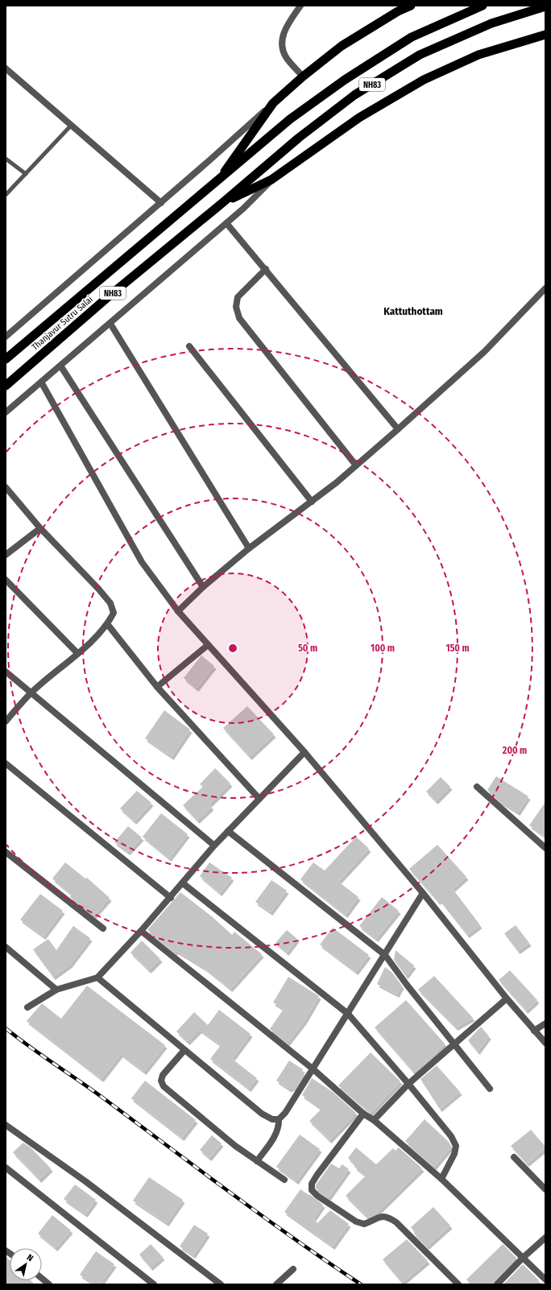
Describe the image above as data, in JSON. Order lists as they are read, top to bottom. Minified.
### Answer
{"streets":{"highway":["NH83","Thanjavur Sutru Salai"]},"crossings":[["NH83","Thanjavur Sutru Salai"]],"districts":["Kattuthottam"],"north":"top right","rings":["50 m","100 m","150 m","200 m"]}
